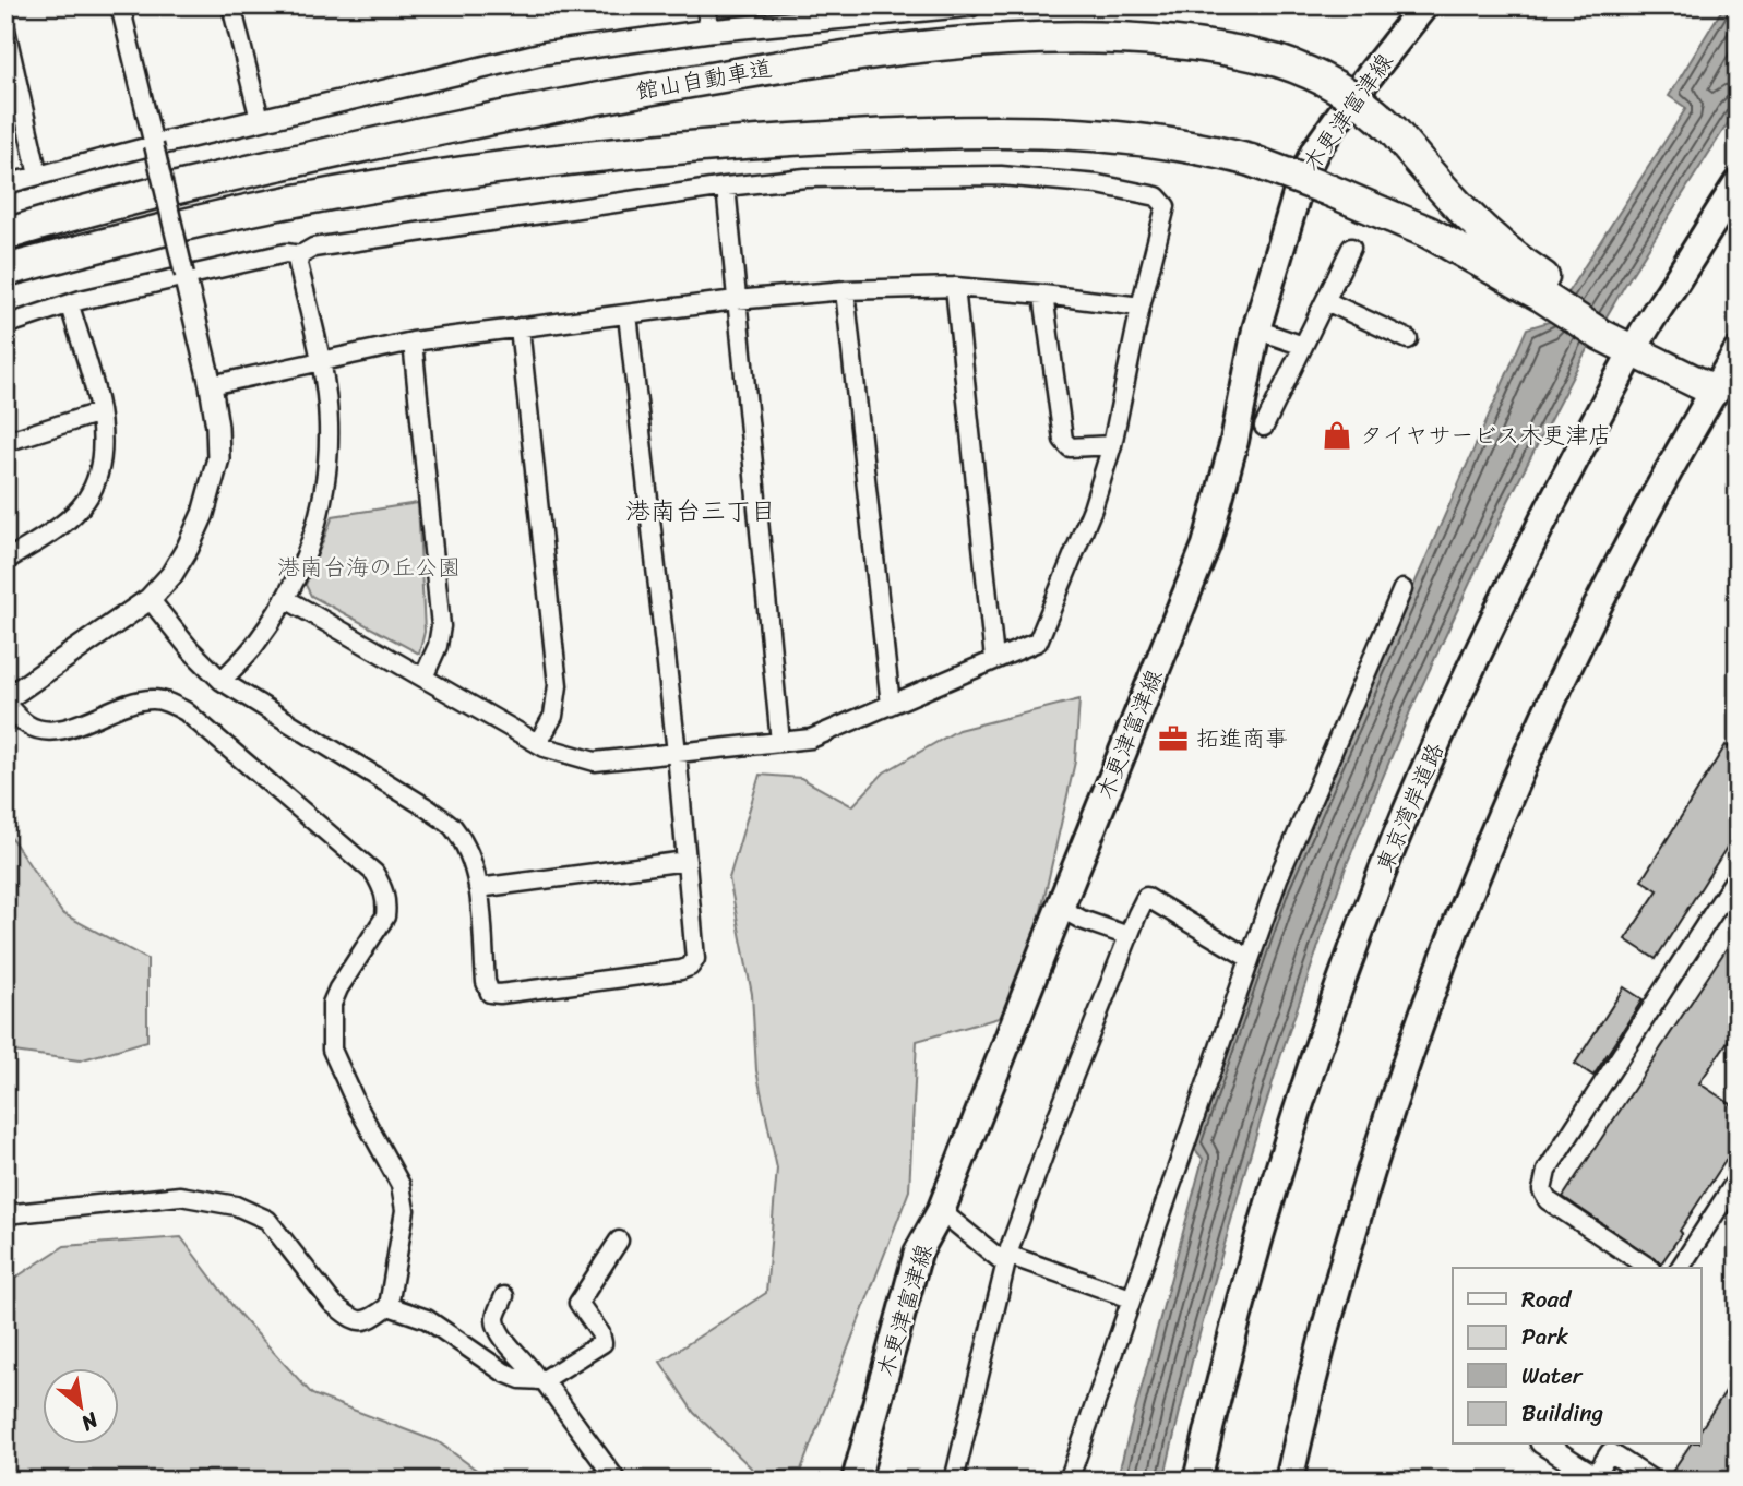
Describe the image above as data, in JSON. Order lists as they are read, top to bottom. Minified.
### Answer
{"streets":{"highway":["館山自動車道"],"main road":["木更津富津線","東京湾岸道路"]},"districts":["港南台三丁目"],"parks":["港南台海の丘公園"],"places":{"shop":["タイヤサービス木更津店"],"office":["拓進商事"]},"legend":["Road","Park","Water","Building"],"north":"bottom right"}
